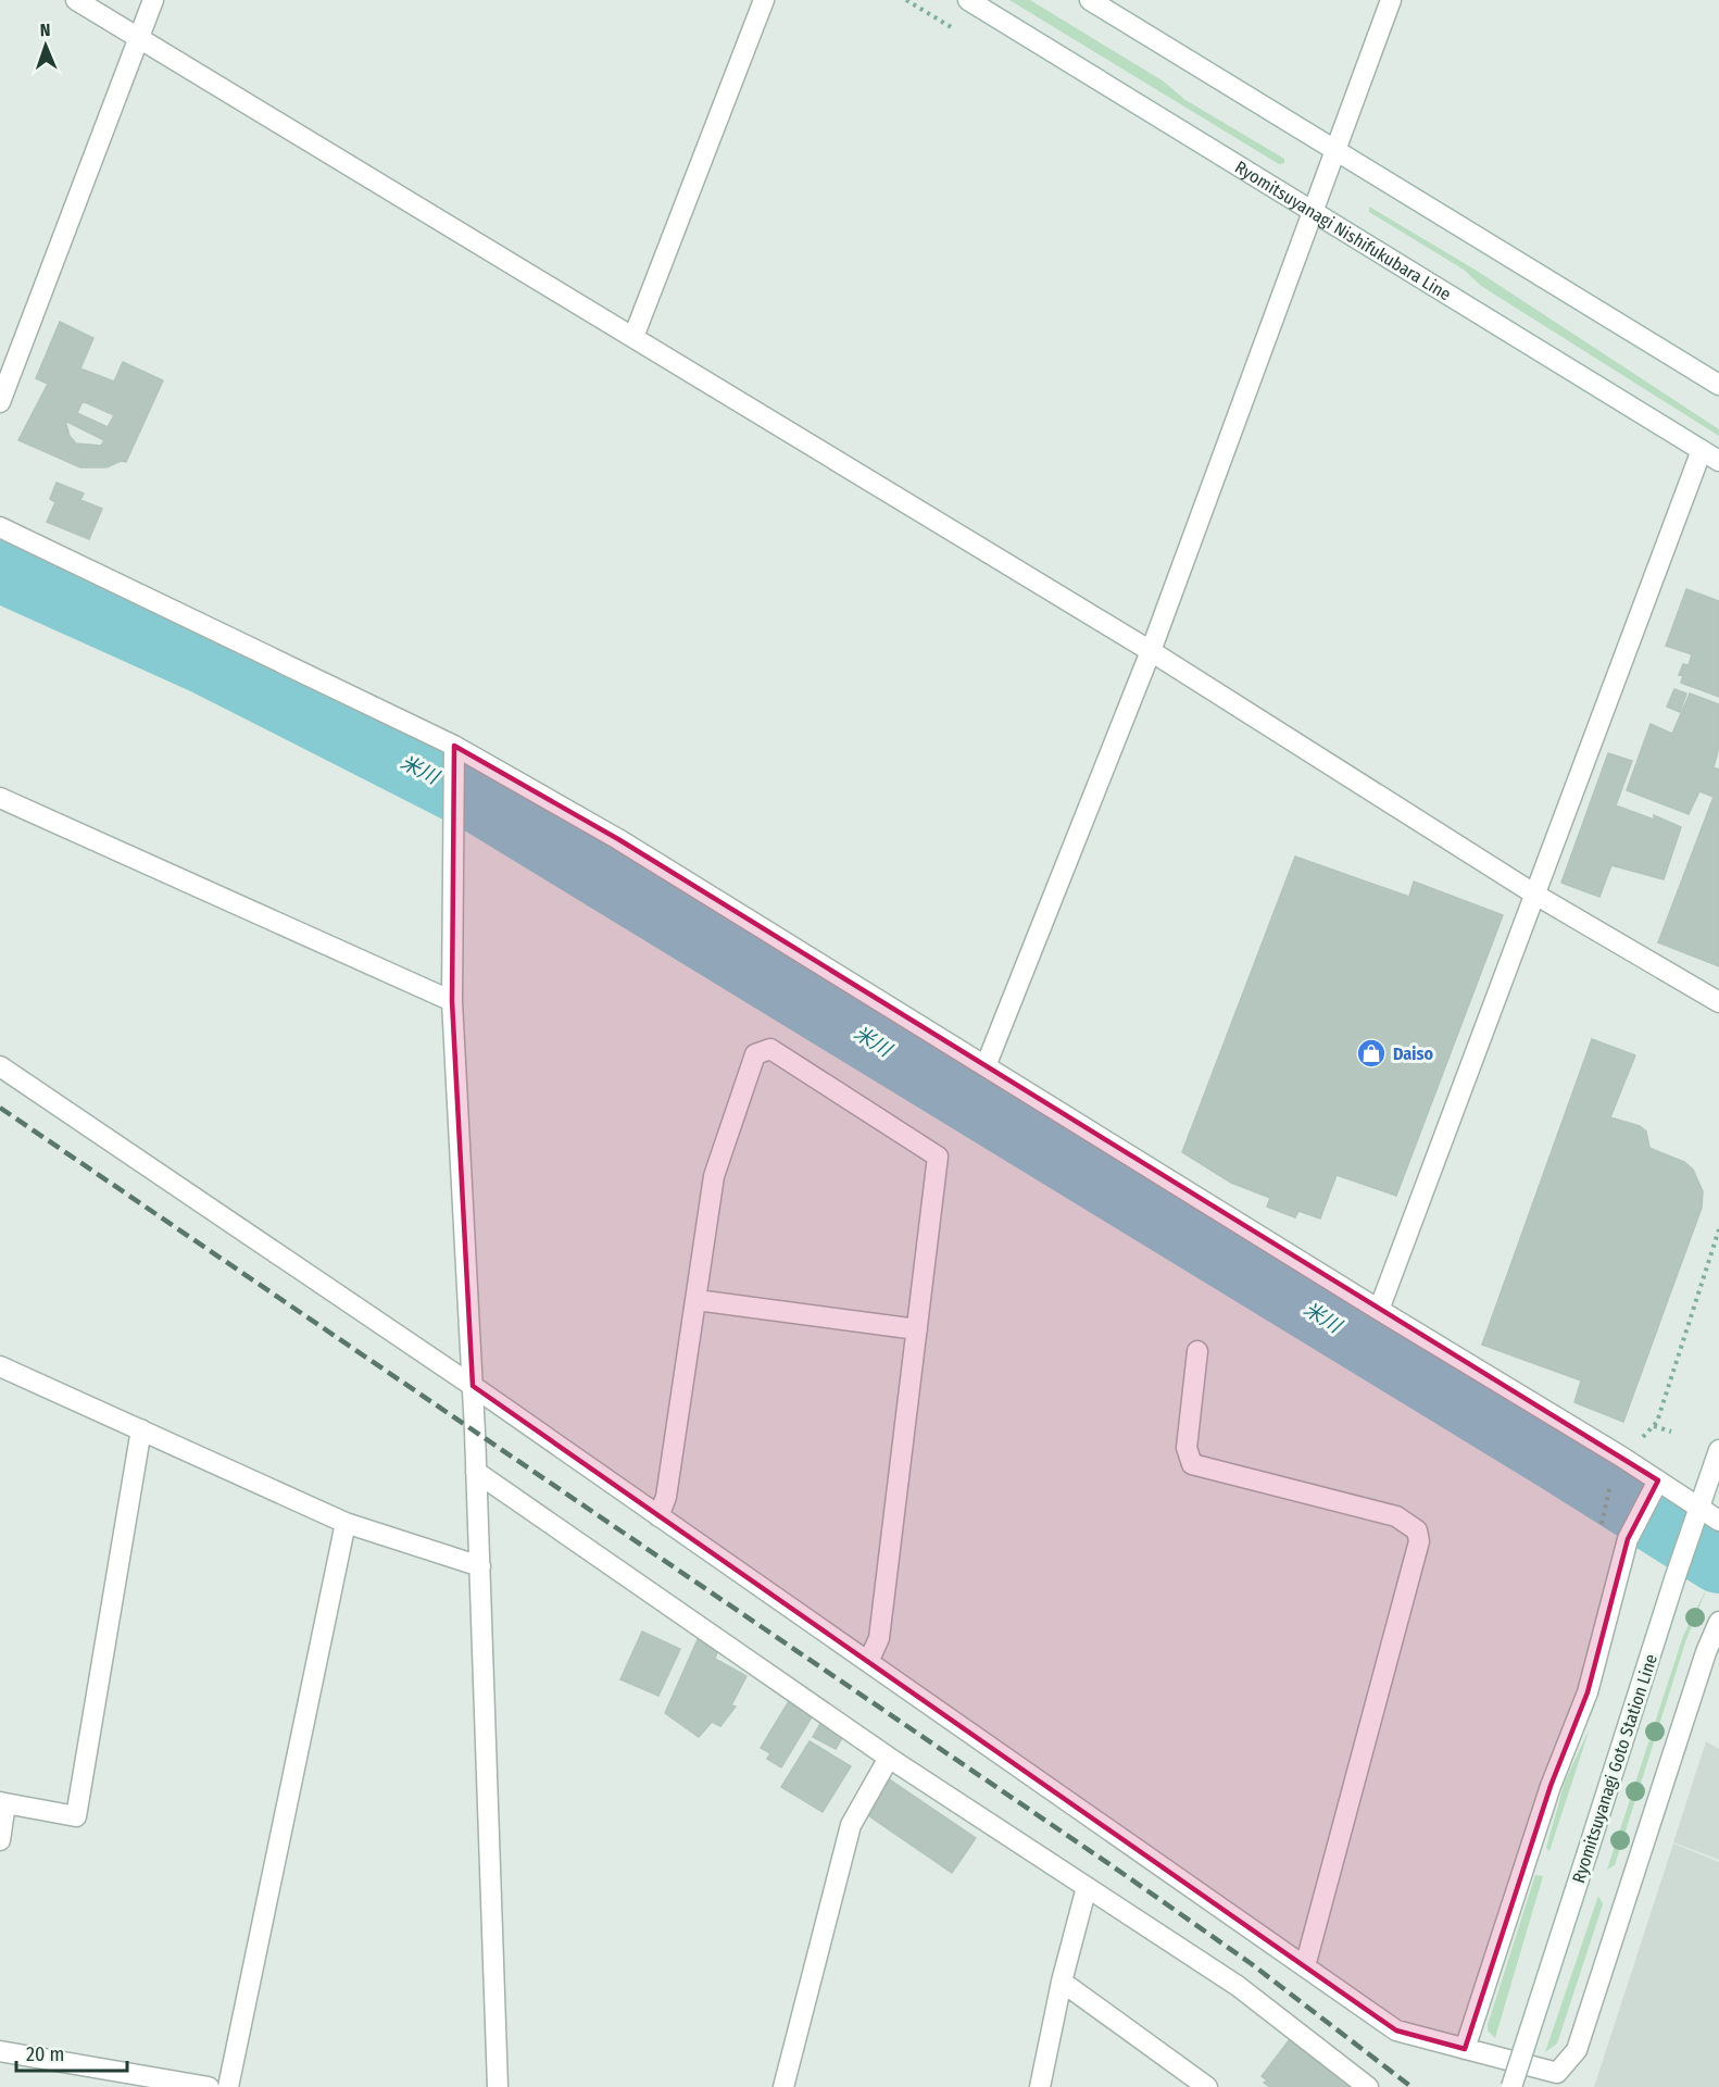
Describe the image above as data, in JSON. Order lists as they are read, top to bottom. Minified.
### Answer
{"streets":{"street":["Ryomitsuyanagi Nishifukubara Line","Ryomitsuyanagi Goto Station Line"]},"water":["米川"],"places":{"shop":["Daiso"]},"scale_bar":"20 m","north":"top"}
